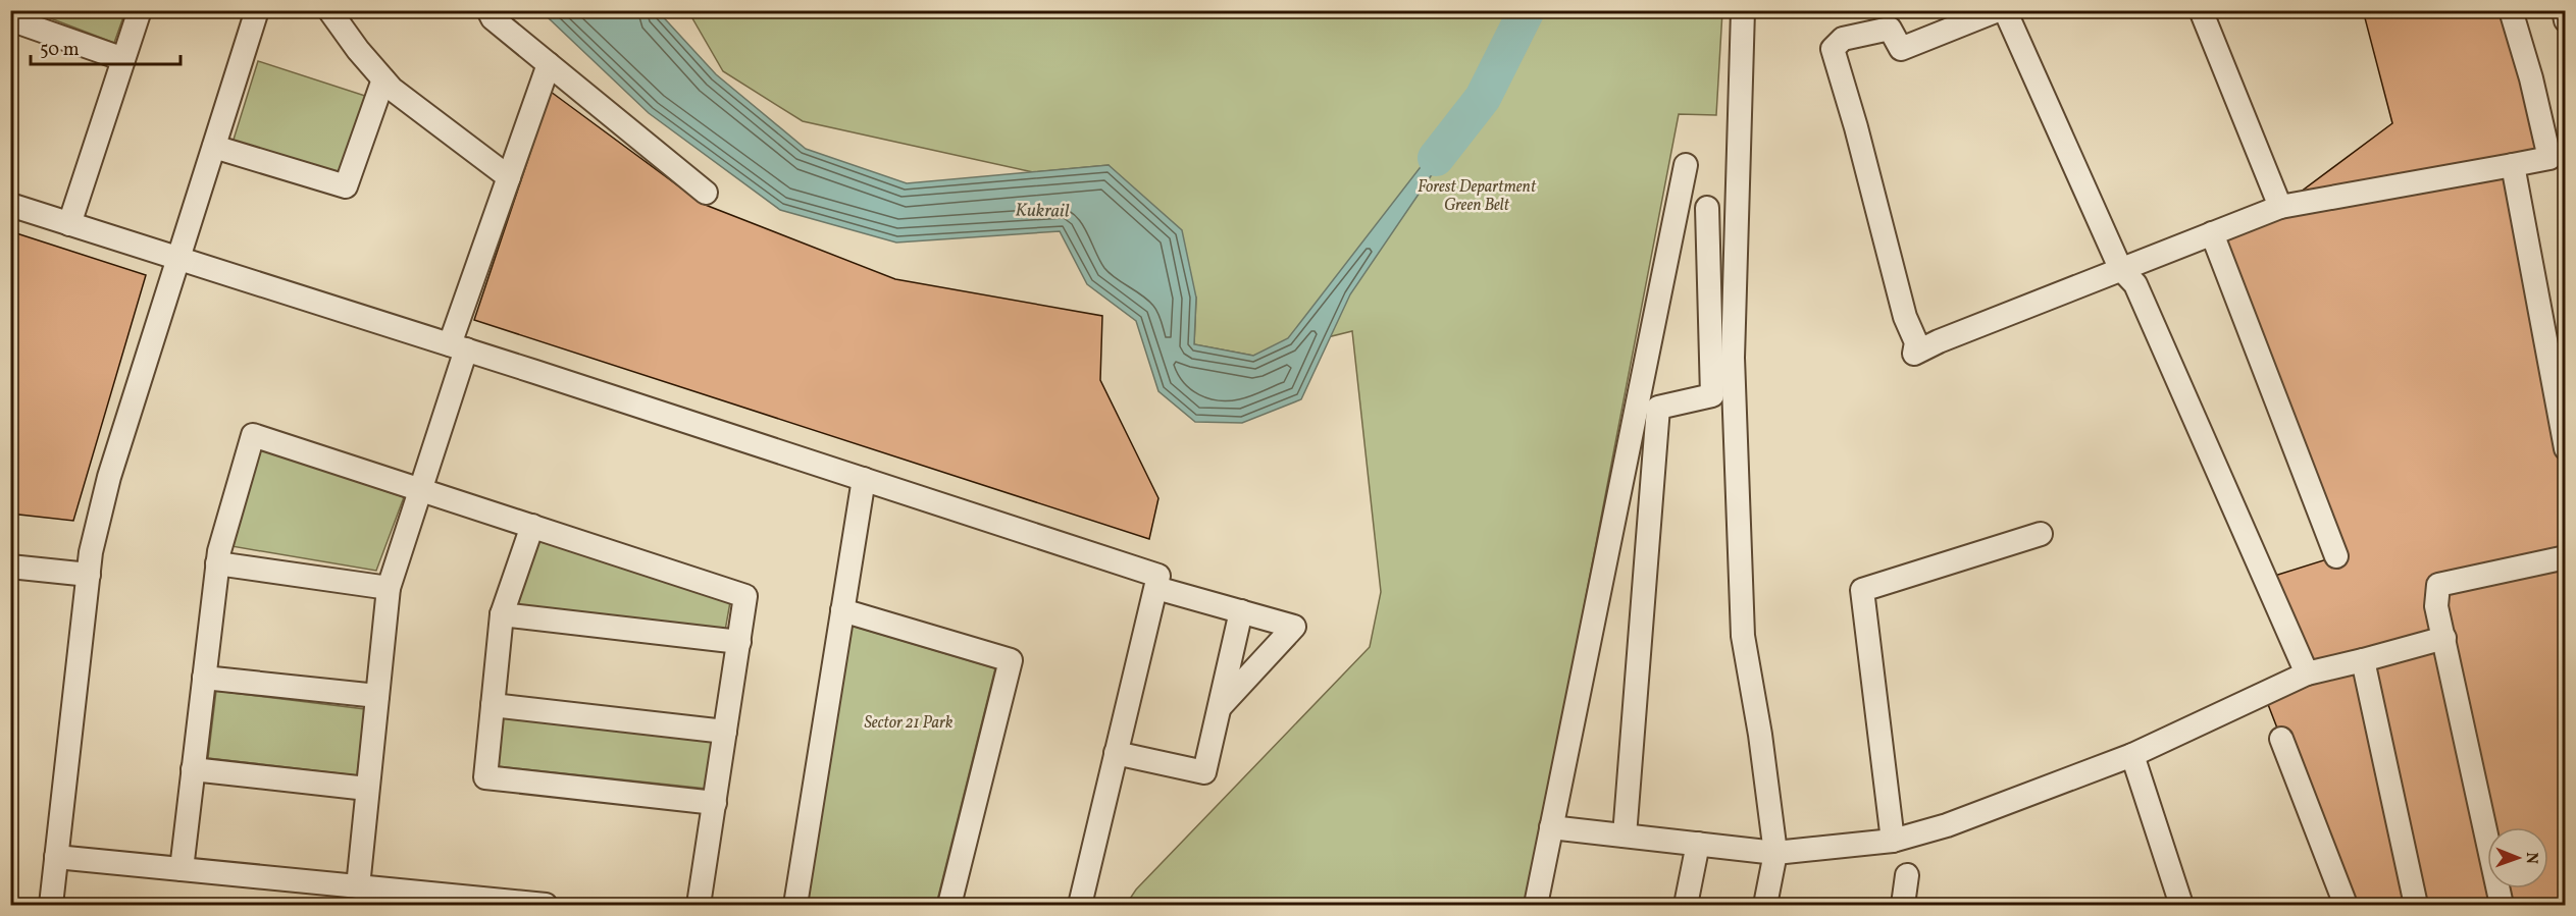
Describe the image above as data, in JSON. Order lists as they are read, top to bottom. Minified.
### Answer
{"water":["Kukrail"],"parks":["Forest Department Green Belt","Sector 21 Park"],"scale_bar":"50 m","north":"right"}
